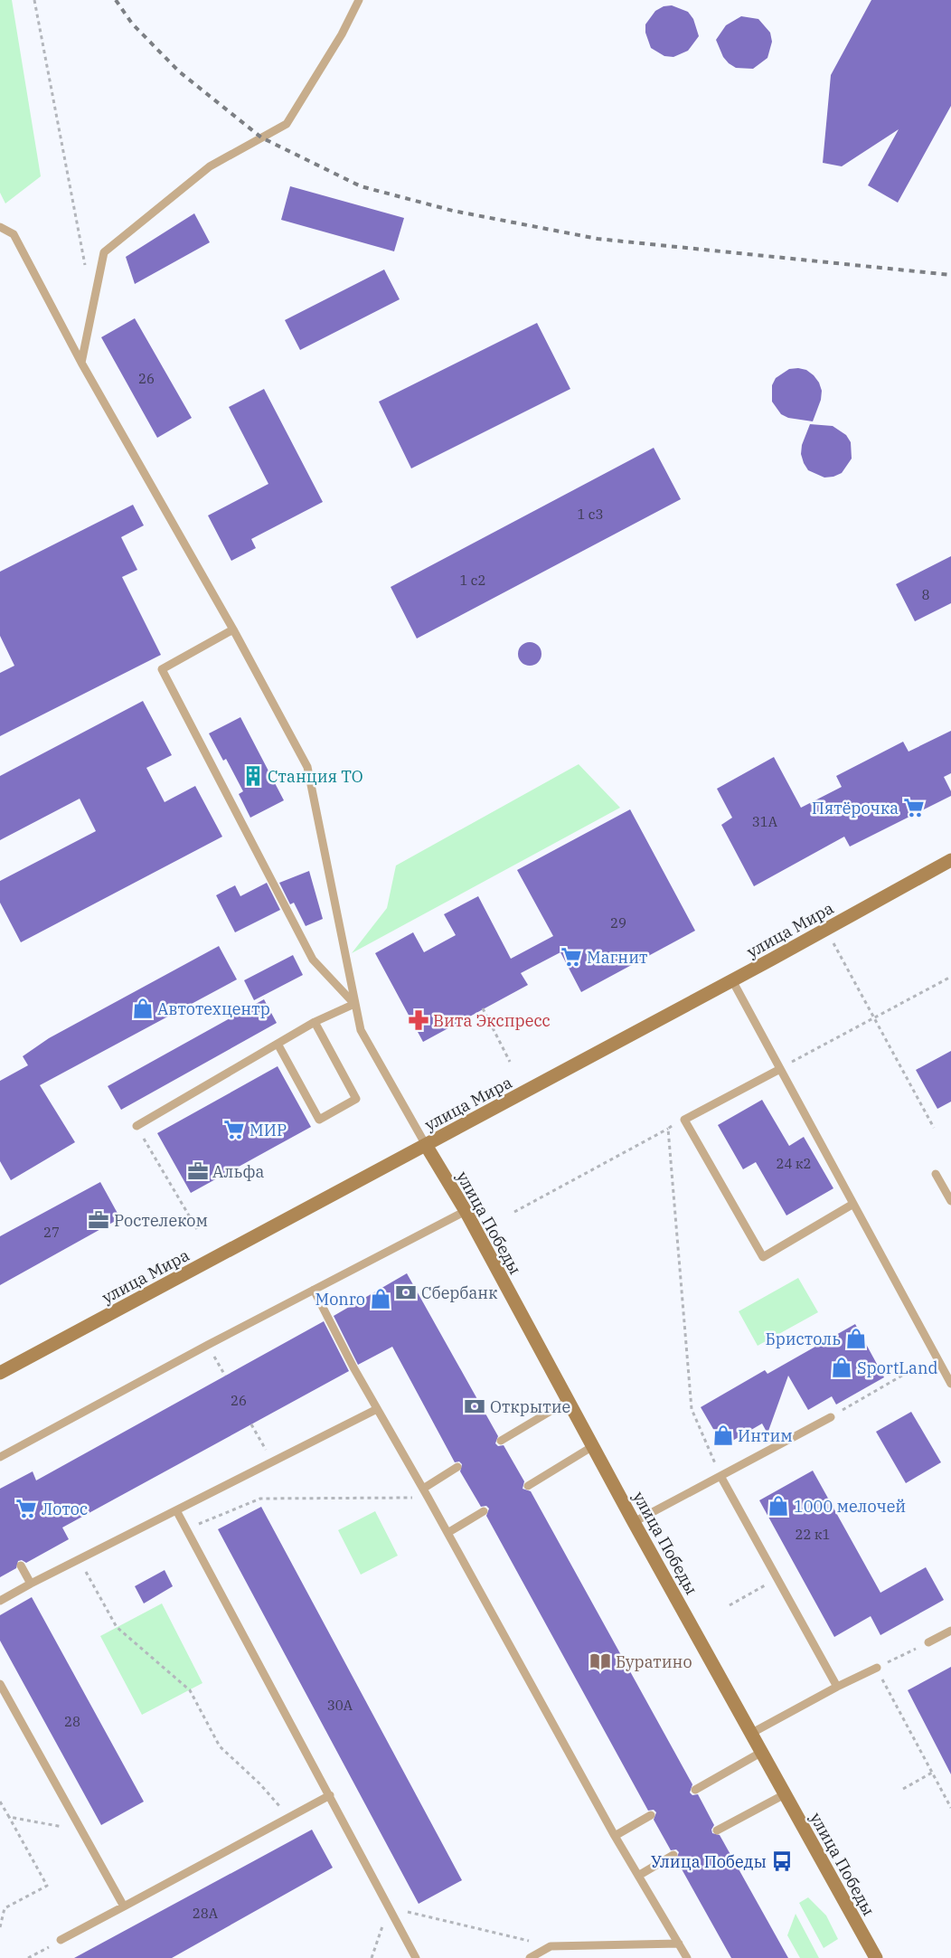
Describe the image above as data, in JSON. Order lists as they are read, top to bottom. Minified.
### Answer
{"streets":{"main road":["улица Мира","улица Победы"]},"crossings":[["улица Мира","улица Победы"]],"places":{"building":["Станция ТО"],"supermarket":["Пятёрочка","Магнит","МИР","Лотос"],"shop":["Автотехцентр","Monro","Бристоль","SportLand","Интим","1000 мелочей"],"pharmacy":["Вита Экспресс"],"office":["Альфа","Ростелеком"],"bank":["Сбербанк","Открытие"],"library":["Буратино"],"bus stop":["Улица Победы"]},"house_numbers":["26","1 с3","1 с2","8","31А","29","24 к2","27","26","22 к1","30А","28","28А"]}
